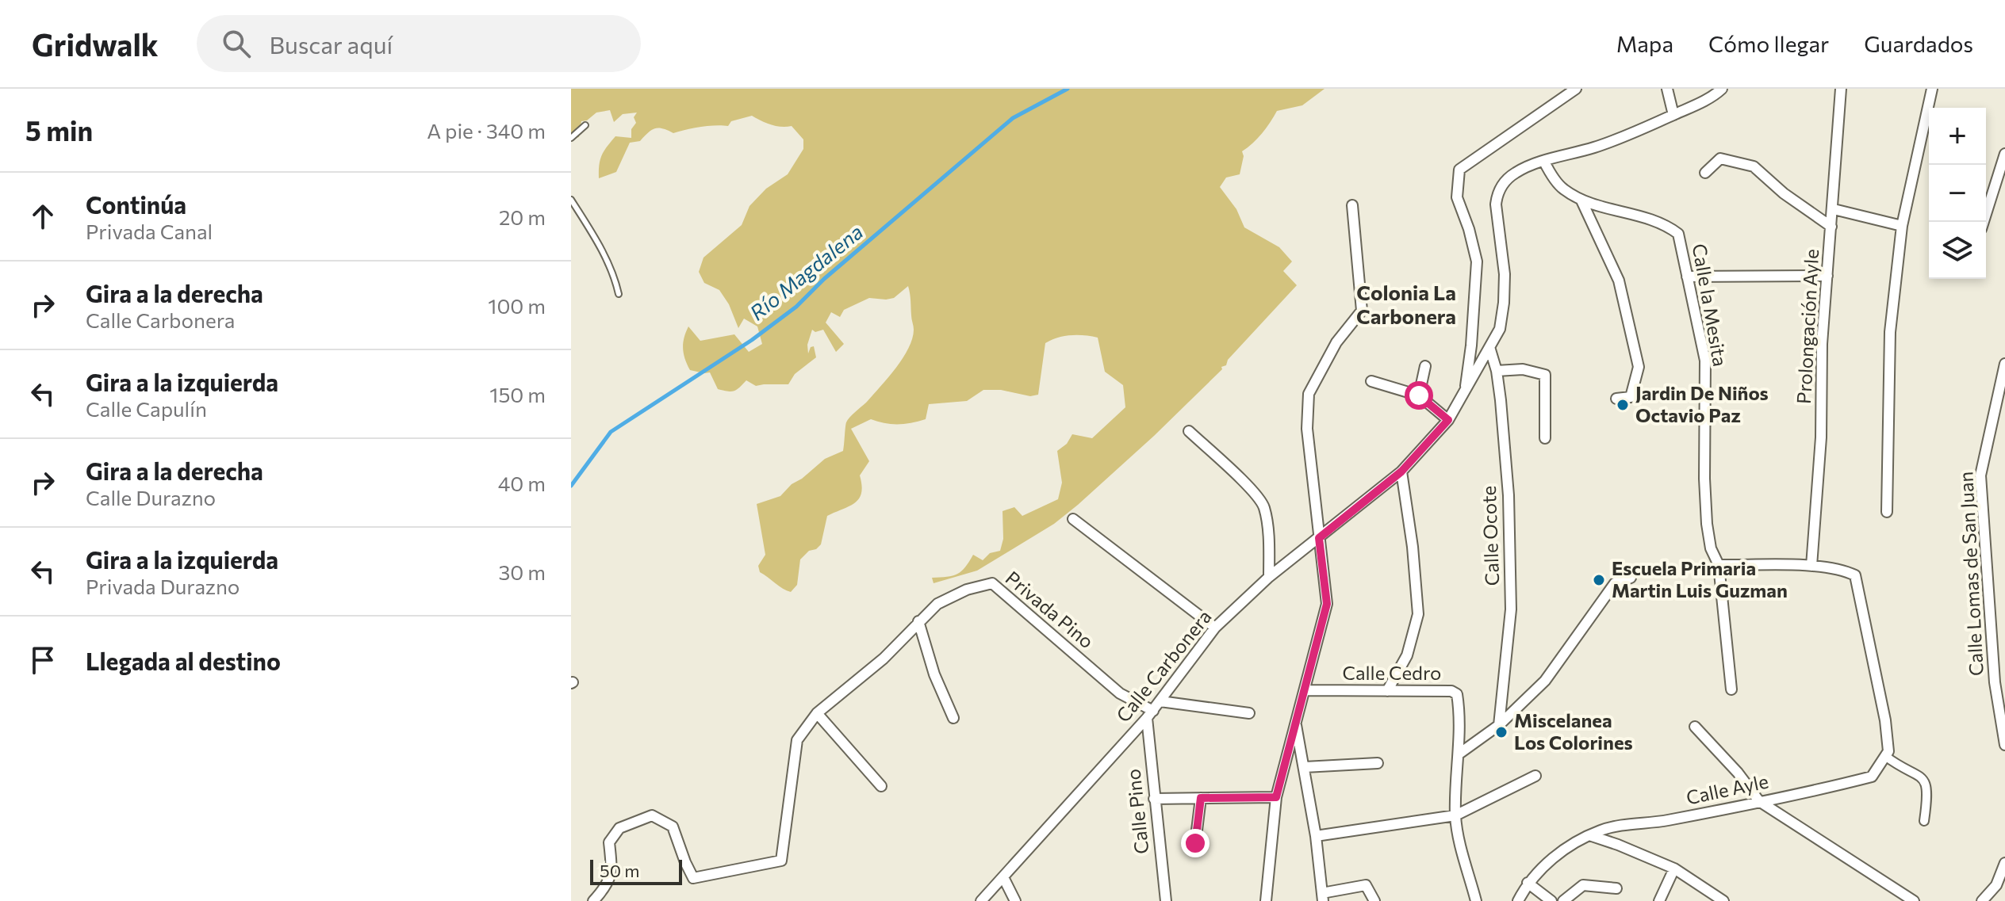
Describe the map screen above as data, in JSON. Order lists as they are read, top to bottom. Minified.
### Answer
{"streets":{"street":["Calle la Mesita","Prolongación Ayle","Calle Ocote","Calle Lomas de San Juan","Privada Pino","Calle Carbonera","Calle Cedro","Calle Ayle","Calle Pino"]},"crossings":[["Calle la Mesita","Calle Carbonera"],["Calle Ocote","Calle Carbonera"],["Privada Pino","Calle Carbonera"],["Privada Pino","Calle Pino"],["Calle Carbonera","Calle Pino"]],"districts":["Colonia La Carbonera"],"water":["Río Magdalena"],"places":["Jardin De Niños Octavio Paz","Escuela Primaria Martin Luis Guzman","Miscelanea Los Colorines"],"scale_bar":"50 m","page":{"header":"Gridwalk","search":"Buscar aquí","nav":["Mapa","Cómo llegar","Guardados"],"heading":["5 min","A pie · 340 m"],"map_buttons":["+","−"],"list":[["Continúa","Privada Canal","20 m"],["Gira a la derecha","Calle Carbonera","100 m"],["Gira a la izquierda","Calle Capulín","150 m"],["Gira a la derecha","Calle Durazno","40 m"],["Gira a la izquierda","Privada Durazno","30 m"],"Llegada al destino"],"scale":"50 m"}}
